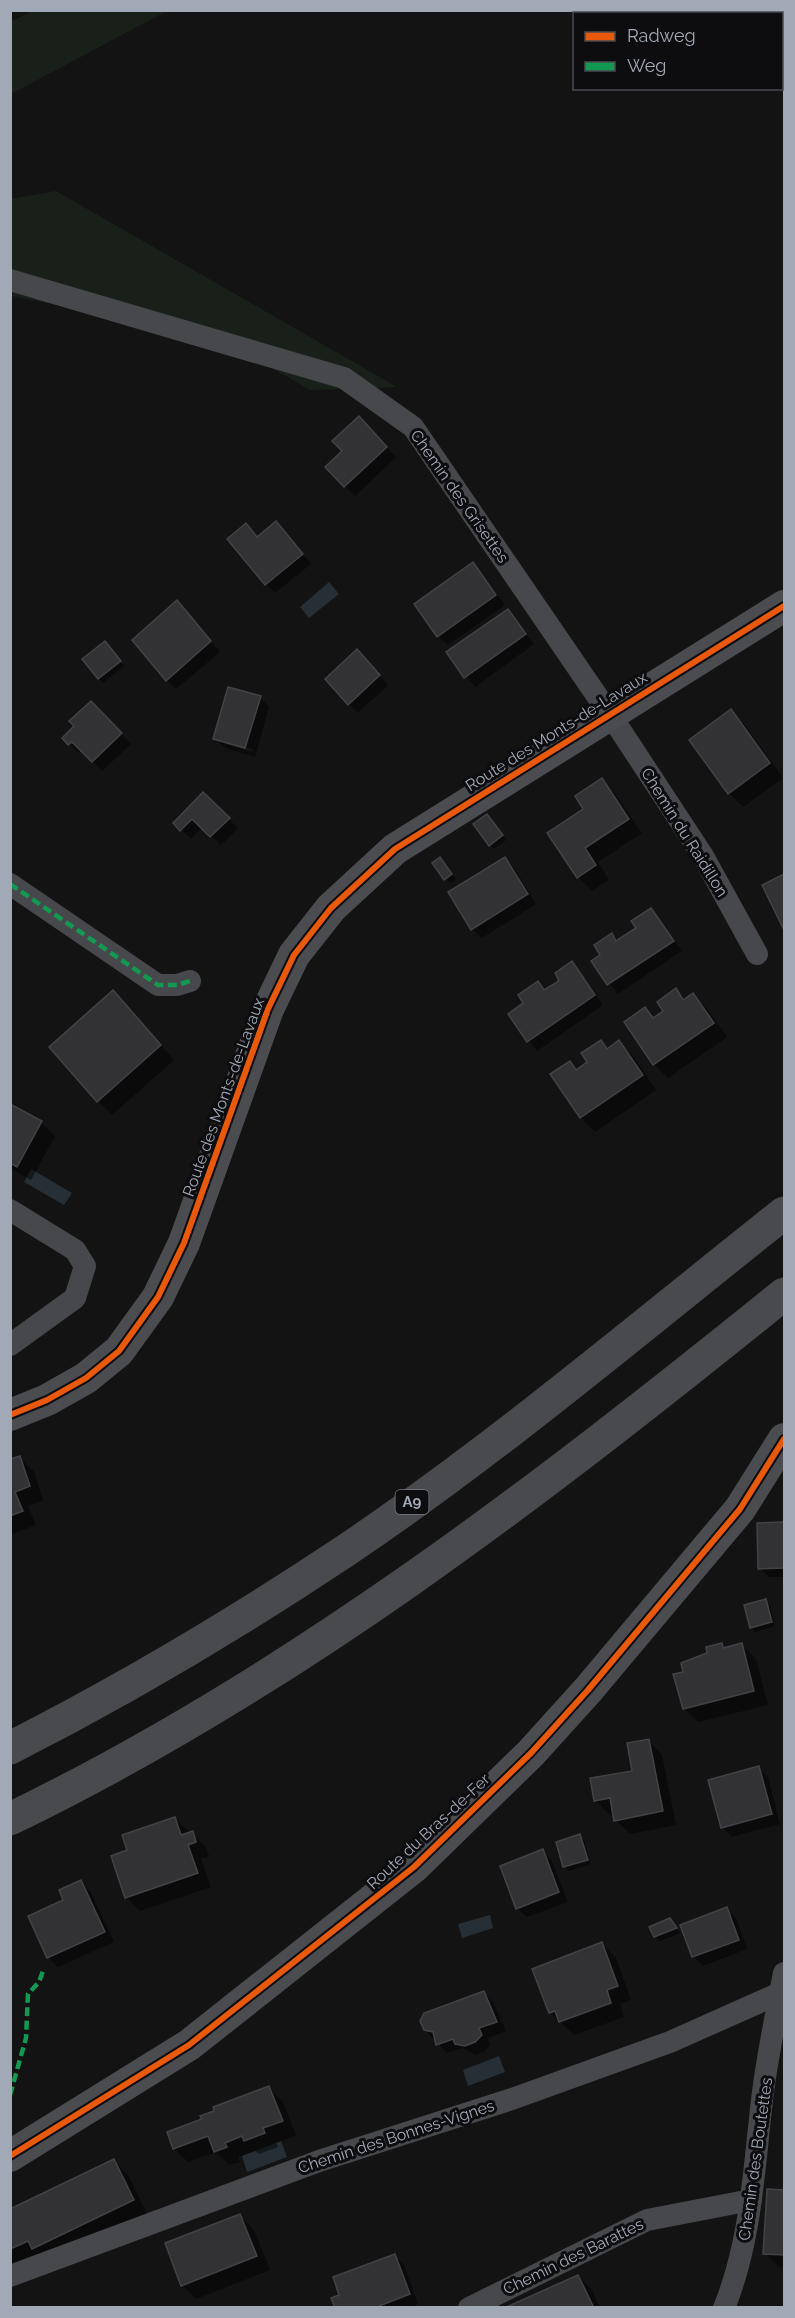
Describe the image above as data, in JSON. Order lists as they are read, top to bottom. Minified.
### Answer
{"streets":{"highway":["A9"],"street":["Chemin des Grisettes","Route des Monts-de-Lavaux","Chemin du Raidillon","Route du Bras-de-Fer","Chemin des Bonnes-Vignes","Chemin des Boutettes","Chemin des Barattes"]},"crossings":[["Chemin des Grisettes","Route des Monts-de-Lavaux"],["Chemin des Grisettes","Chemin du Raidillon"],["Route des Monts-de-Lavaux","Chemin du Raidillon"],["Chemin des Bonnes-Vignes","Chemin des Boutettes"],["Chemin des Boutettes","Chemin des Barattes"]],"legend":["Radweg","Weg"]}
